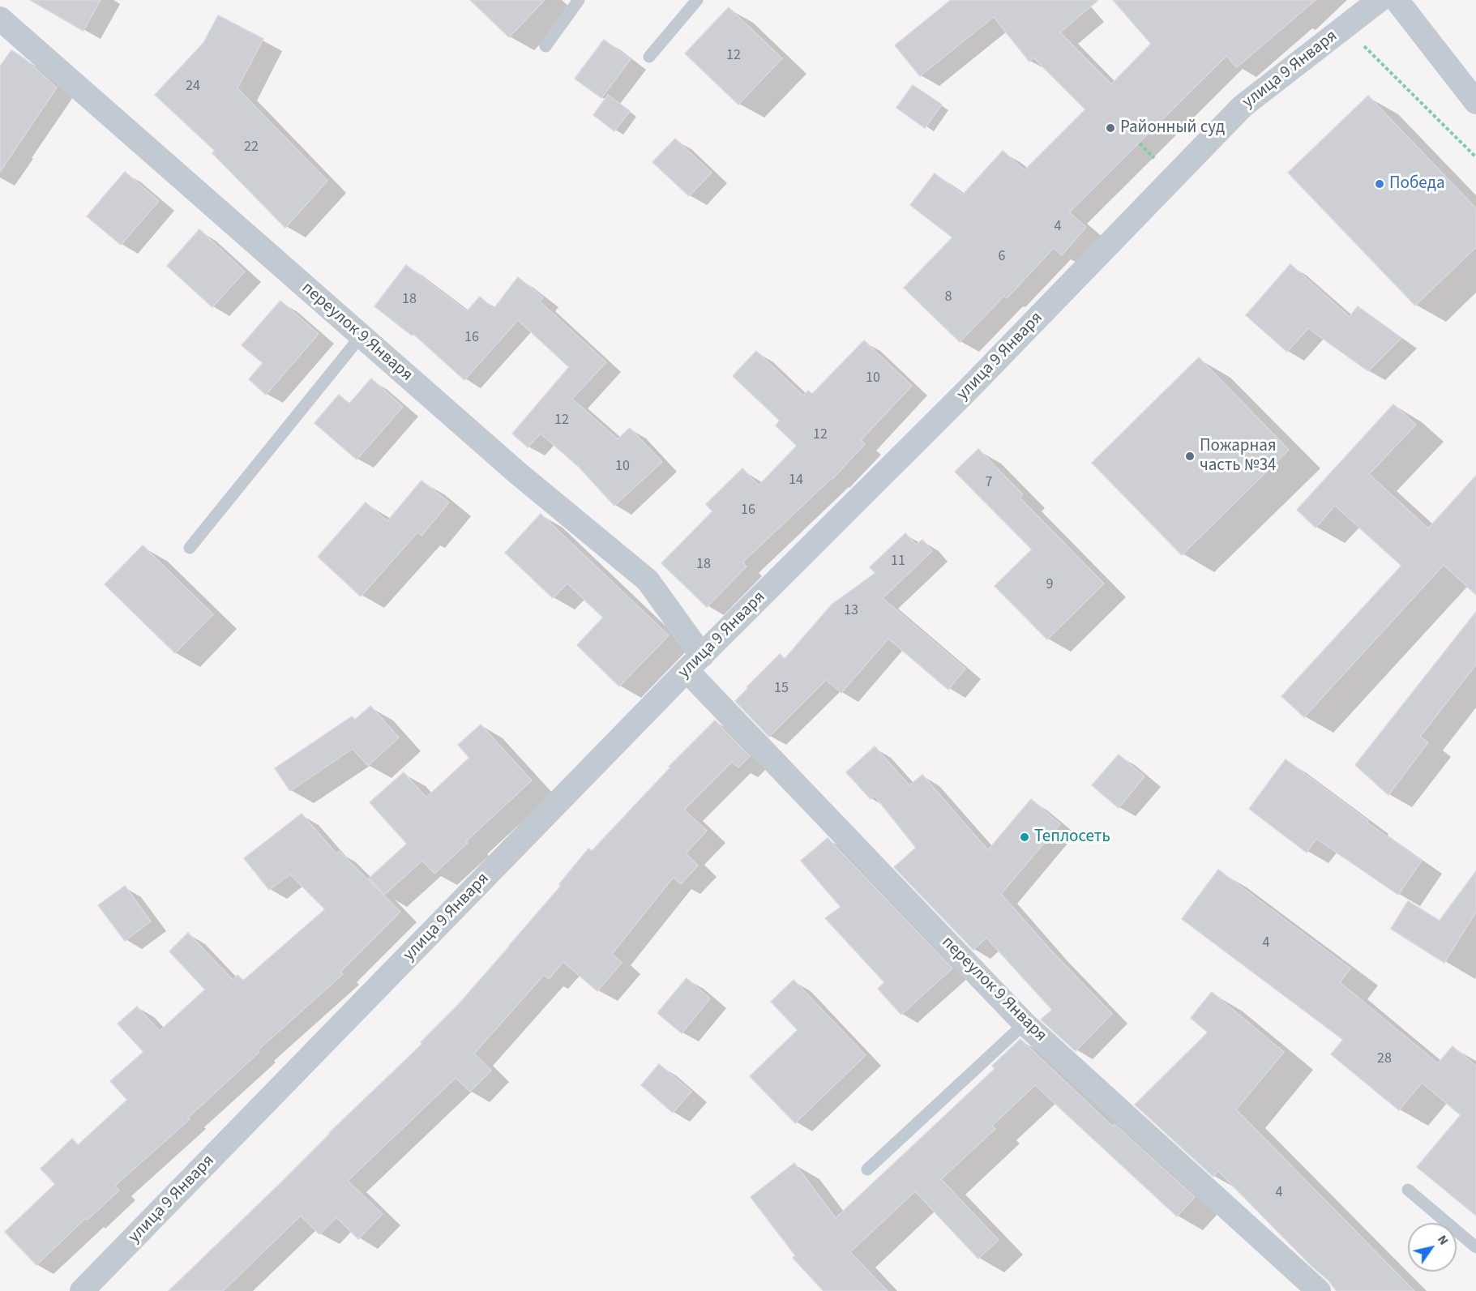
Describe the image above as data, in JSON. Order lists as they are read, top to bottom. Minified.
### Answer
{"streets":{"street":["улица 9 Января","переулок 9 Января"]},"crossings":[["улица 9 Января","переулок 9 Января"]],"places":["Районный суд","Победа","Пожарная часть №34","Теплосеть"],"house_numbers":["12","24","22","4","6","8","18","16","10","12","12","10","14","7","16","11","18","9","13","15","4","28","4"],"north":"top right"}
